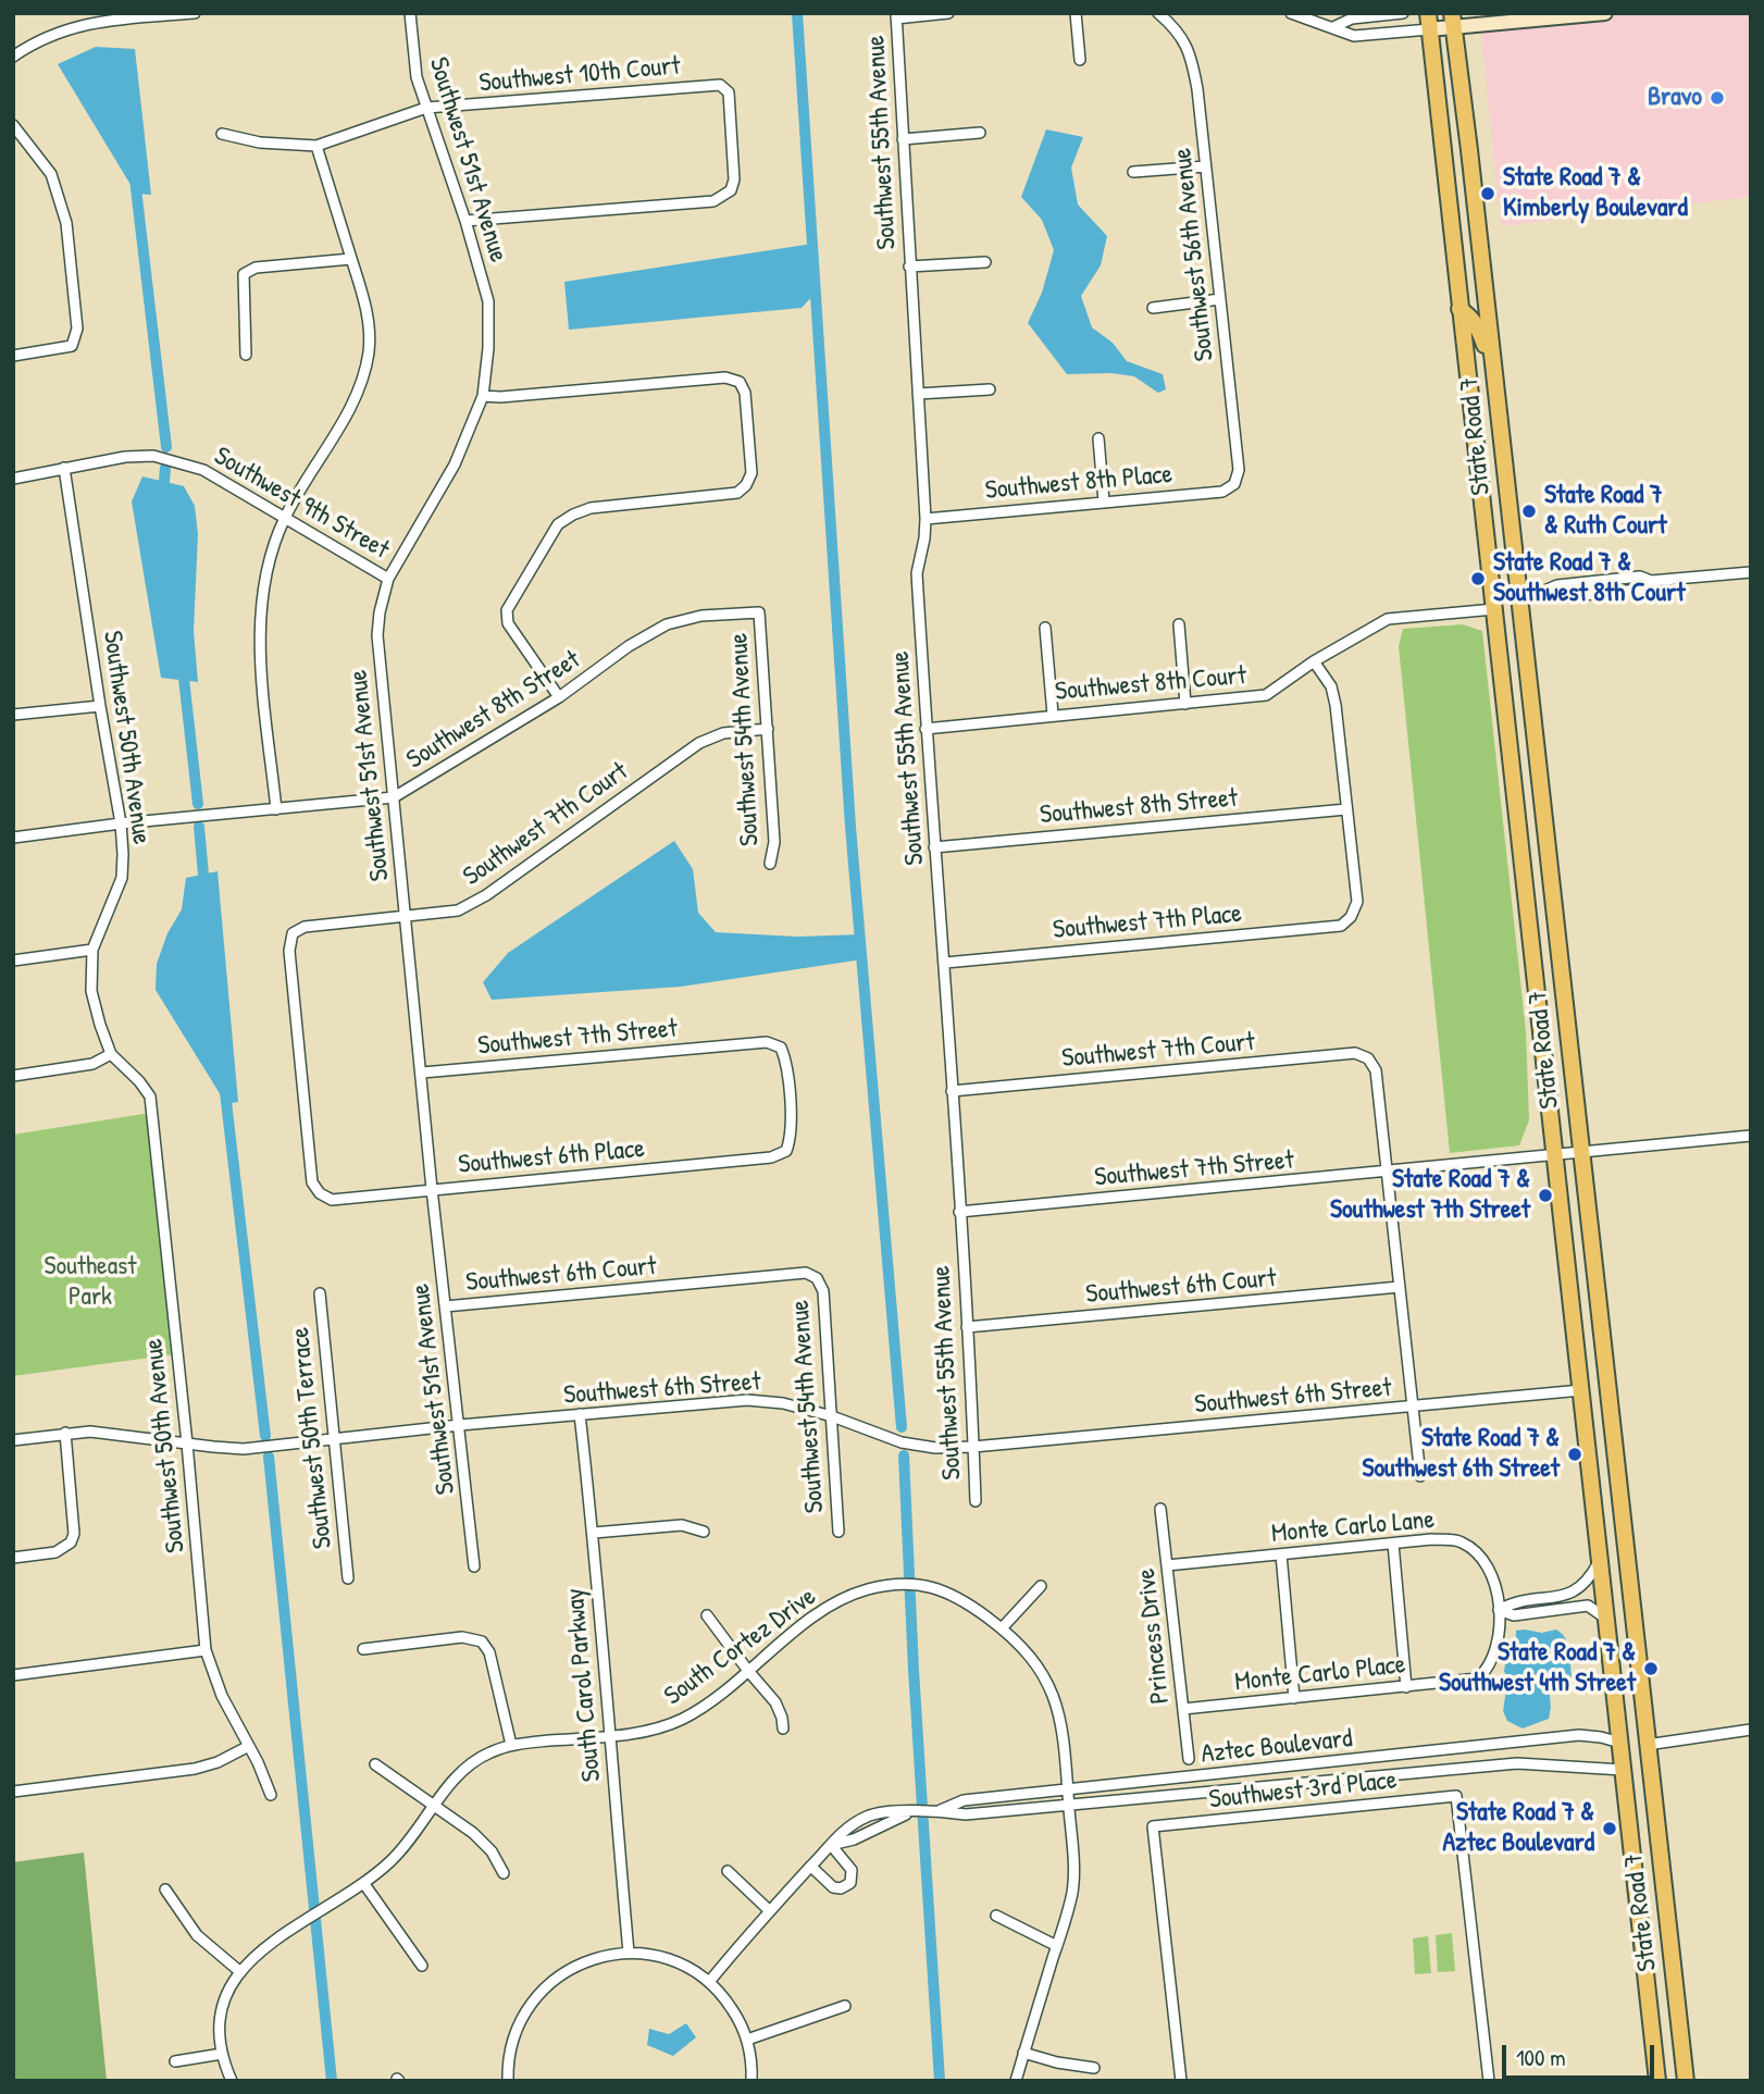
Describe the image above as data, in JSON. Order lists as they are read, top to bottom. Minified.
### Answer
{"streets":{"main road":["State Road 7"],"street":["Southwest 10th Court","Southwest 55th Avenue","Southwest 51st Avenue","Southwest 56th Avenue","Southwest 8th Place","Southwest 9th Street","Southwest 8th Court","Southwest 8th Street","Southwest 50th Avenue","Southwest 54th Avenue","Southwest 7th Court","Southwest 7th Place","Southwest 7th Street","Southwest 6th Place","Southwest 6th Court","Southwest 6th Street","Southwest 50th Terrace","Monte Carlo Lane","Princess Drive","South Cortez Drive","Monte Carlo Place","South Carol Parkway","Aztec Boulevard","Southwest 3rd Place"]},"crossings":[["Southwest 10th Court","Southwest 51st Avenue"],["Southwest 55th Avenue","Southwest 8th Place"],["Southwest 55th Avenue","Southwest 8th Court"],["Southwest 55th Avenue","Southwest 8th Street"],["Southwest 55th Avenue","Southwest 7th Court"],["Southwest 55th Avenue","Southwest 7th Place"],["Southwest 55th Avenue","Southwest 7th Street"],["Southwest 55th Avenue","Southwest 6th Court"],["Southwest 55th Avenue","Southwest 6th Street"],["Southwest 51st Avenue","Southwest 9th Street"],["Southwest 51st Avenue","Southwest 8th Street"],["Southwest 51st Avenue","Southwest 7th Court"],["Southwest 51st Avenue","Southwest 7th Street"],["Southwest 51st Avenue","Southwest 6th Place"],["Southwest 51st Avenue","Southwest 6th Court"],["Southwest 51st Avenue","Southwest 6th Street"],["Southwest 56th Avenue","Southwest 8th Place"],["State Road 7","Southwest 8th Court"],["State Road 7","Southwest 7th Street"],["State Road 7","Southwest 6th Street"],["State Road 7","Aztec Boulevard"],["Southwest 9th Street","Southwest 50th Avenue"],["Southwest 8th Street","Southwest 50th Avenue"],["Southwest 8th Street","Southwest 54th Avenue"],["Southwest 8th Street","Southwest 7th Place"],["Southwest 50th Avenue","Southwest 6th Street"],["Southwest 54th Avenue","Southwest 7th Court"],["Southwest 54th Avenue","Southwest 6th Court"],["Southwest 54th Avenue","Southwest 6th Street"],["Southwest 7th Court","Southwest 7th Street"],["Southwest 7th Court","Southwest 6th Place"],["Southwest 7th Street","Southwest 6th Place"],["Southwest 6th Street","Southwest 50th Terrace"],["Southwest 6th Street","South Carol Parkway"],["Monte Carlo Lane","Princess Drive"],["Monte Carlo Lane","Monte Carlo Place"],["Princess Drive","Monte Carlo Place"],["South Cortez Drive","South Carol Parkway"],["South Cortez Drive","Aztec Boulevard"]],"parks":["Southeast Park"],"places":["Bravo","State Road 7 & Kimberly Boulevard","State Road 7 & Ruth Court","State Road 7 & Southwest 8th Court","State Road 7 & Southwest 7th Street","State Road 7 & Southwest 6th Street","State Road 7 & Southwest 4th Street","State Road 7 & Aztec Boulevard"],"scale_bar":"100 m"}
